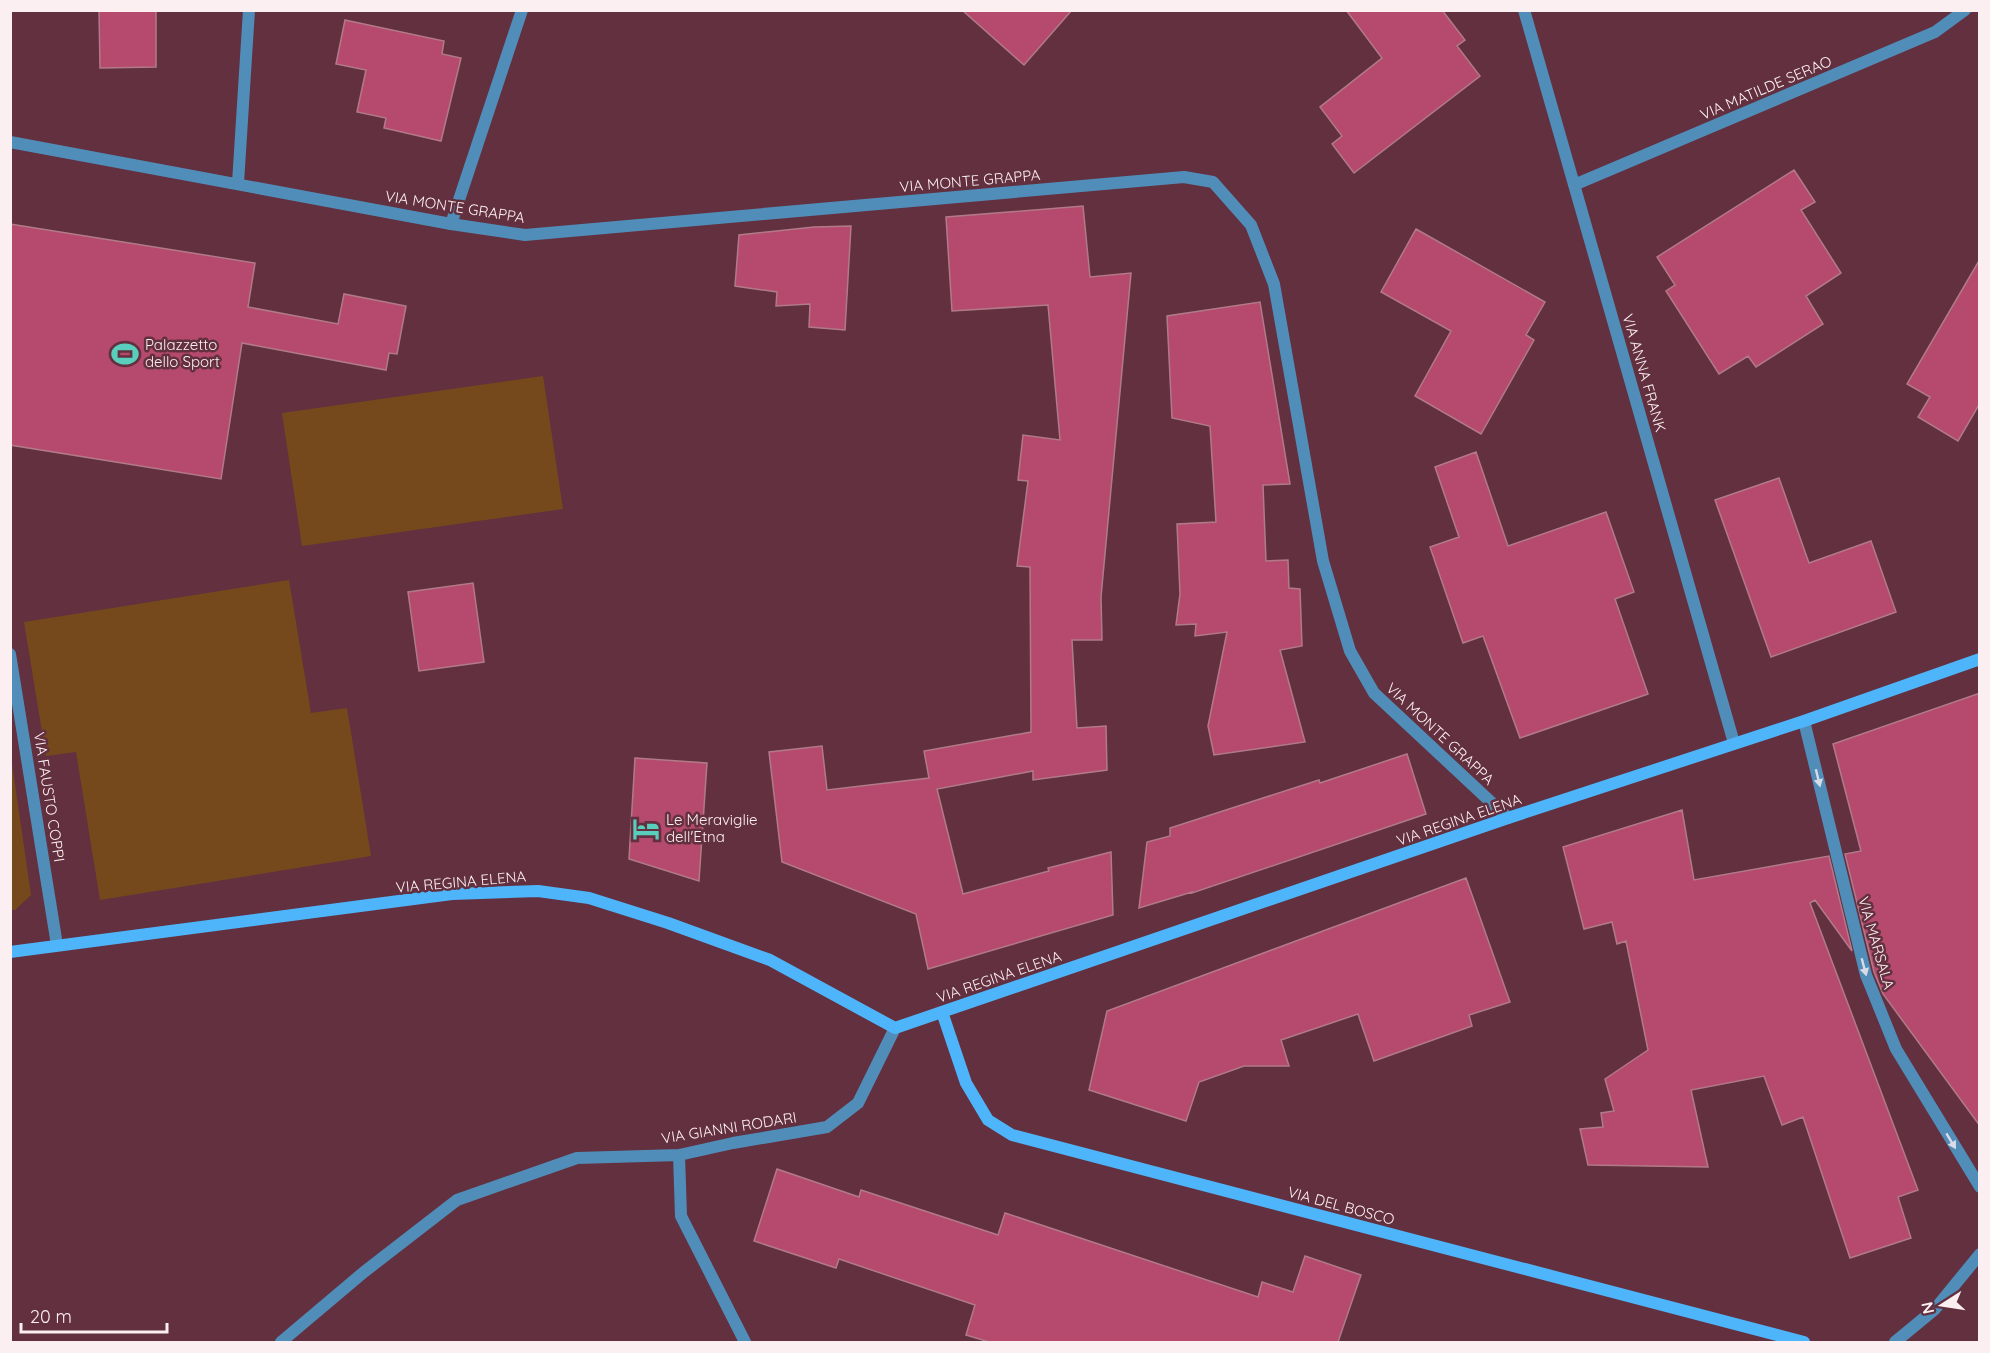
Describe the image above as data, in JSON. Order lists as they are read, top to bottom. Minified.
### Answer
{"streets":{"street":["VIA MATILDE SERAO","VIA MONTE GRAPPA","VIA ANNA FRANK","VIA FAUSTO COPPI","VIA REGINA ELENA","VIA MARSALA","VIA GIANNI RODARI","VIA DEL BOSCO"]},"crossings":[["VIA MATILDE SERAO","VIA ANNA FRANK"],["VIA MONTE GRAPPA","VIA REGINA ELENA"],["VIA ANNA FRANK","VIA REGINA ELENA"],["VIA FAUSTO COPPI","VIA REGINA ELENA"],["VIA REGINA ELENA","VIA MARSALA"],["VIA REGINA ELENA","VIA GIANNI RODARI"],["VIA REGINA ELENA","VIA DEL BOSCO"]],"one_way":["VIA MARSALA"],"places":{"sports":["Palazzetto dello Sport"],"hotel":["Le Meraviglie dell'Etna"]},"scale_bar":"20 m","north":"left"}
